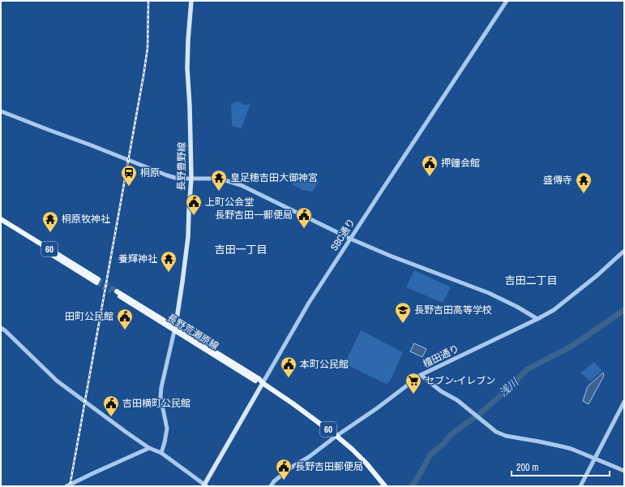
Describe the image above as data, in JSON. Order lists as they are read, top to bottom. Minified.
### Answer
{"streets":{"main road":["長野豊野線","SBC通り","60","長野荒瀬原線"],"street":["檀田通り"]},"crossings":[["長野豊野線","長野荒瀬原線"],["SBC通り","長野荒瀬原線"],["長野荒瀬原線","檀田通り"]],"districts":["吉田一丁目","吉田二丁目"],"water":["浅川"],"places":{"public building":["押鐘会館","上町公会堂","長野吉田一郵便局","田町公民館","本町公民館","吉田横町公民館","長野吉田郵便局"],"station":["桐原"],"temple":["皇足穂吉田大御神宮","盛傳寺","桐原牧神社","養輝神社"],"school or university":["長野吉田高等学校"],"supermarket":["セブン-イレブン"]},"scale_bar":"200 m"}
